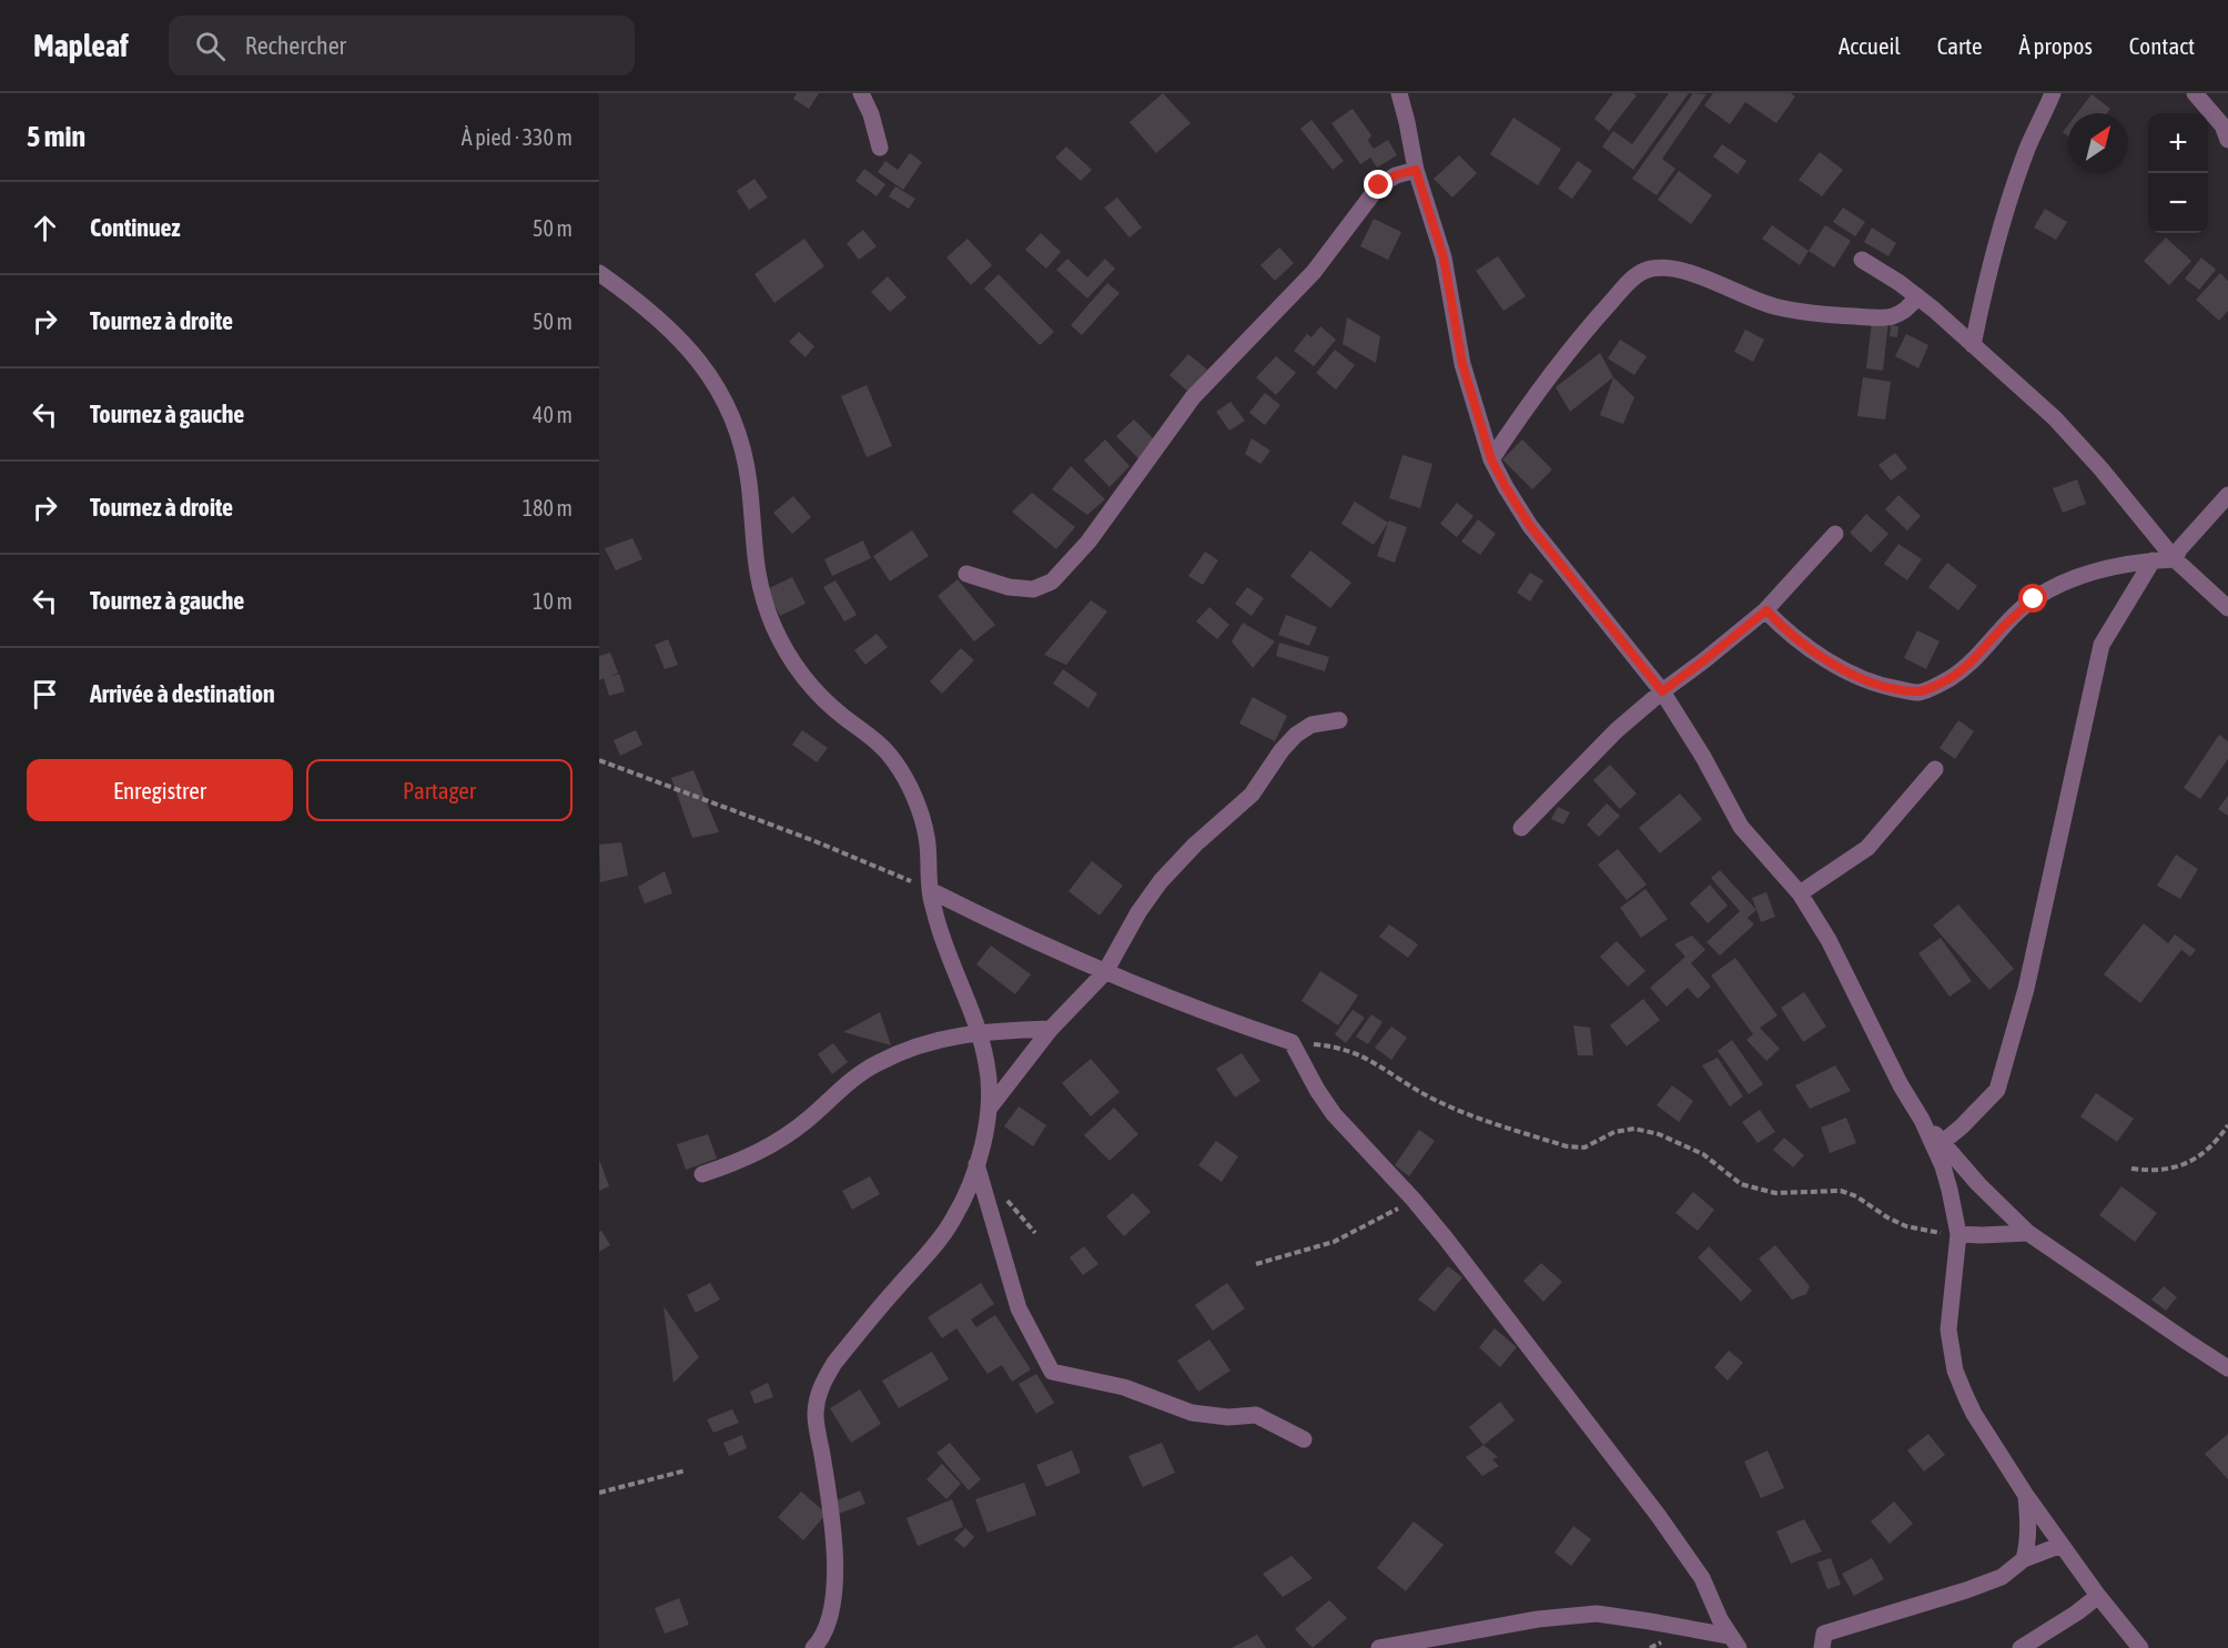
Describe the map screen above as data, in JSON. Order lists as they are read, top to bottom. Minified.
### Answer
{"north":"top right","page":{"header":"Mapleaf","search":"Rechercher","nav":["Accueil","Carte","À propos","Contact"],"heading":["5 min","À pied · 330 m"],"map_buttons":["+","−"],"list":[["Continuez","50 m"],["Tournez à droite","50 m"],["Tournez à gauche","40 m"],["Tournez à droite","180 m"],["Tournez à gauche","10 m"],"Arrivée à destination"],"buttons":["Enregistrer","Partager"]}}
